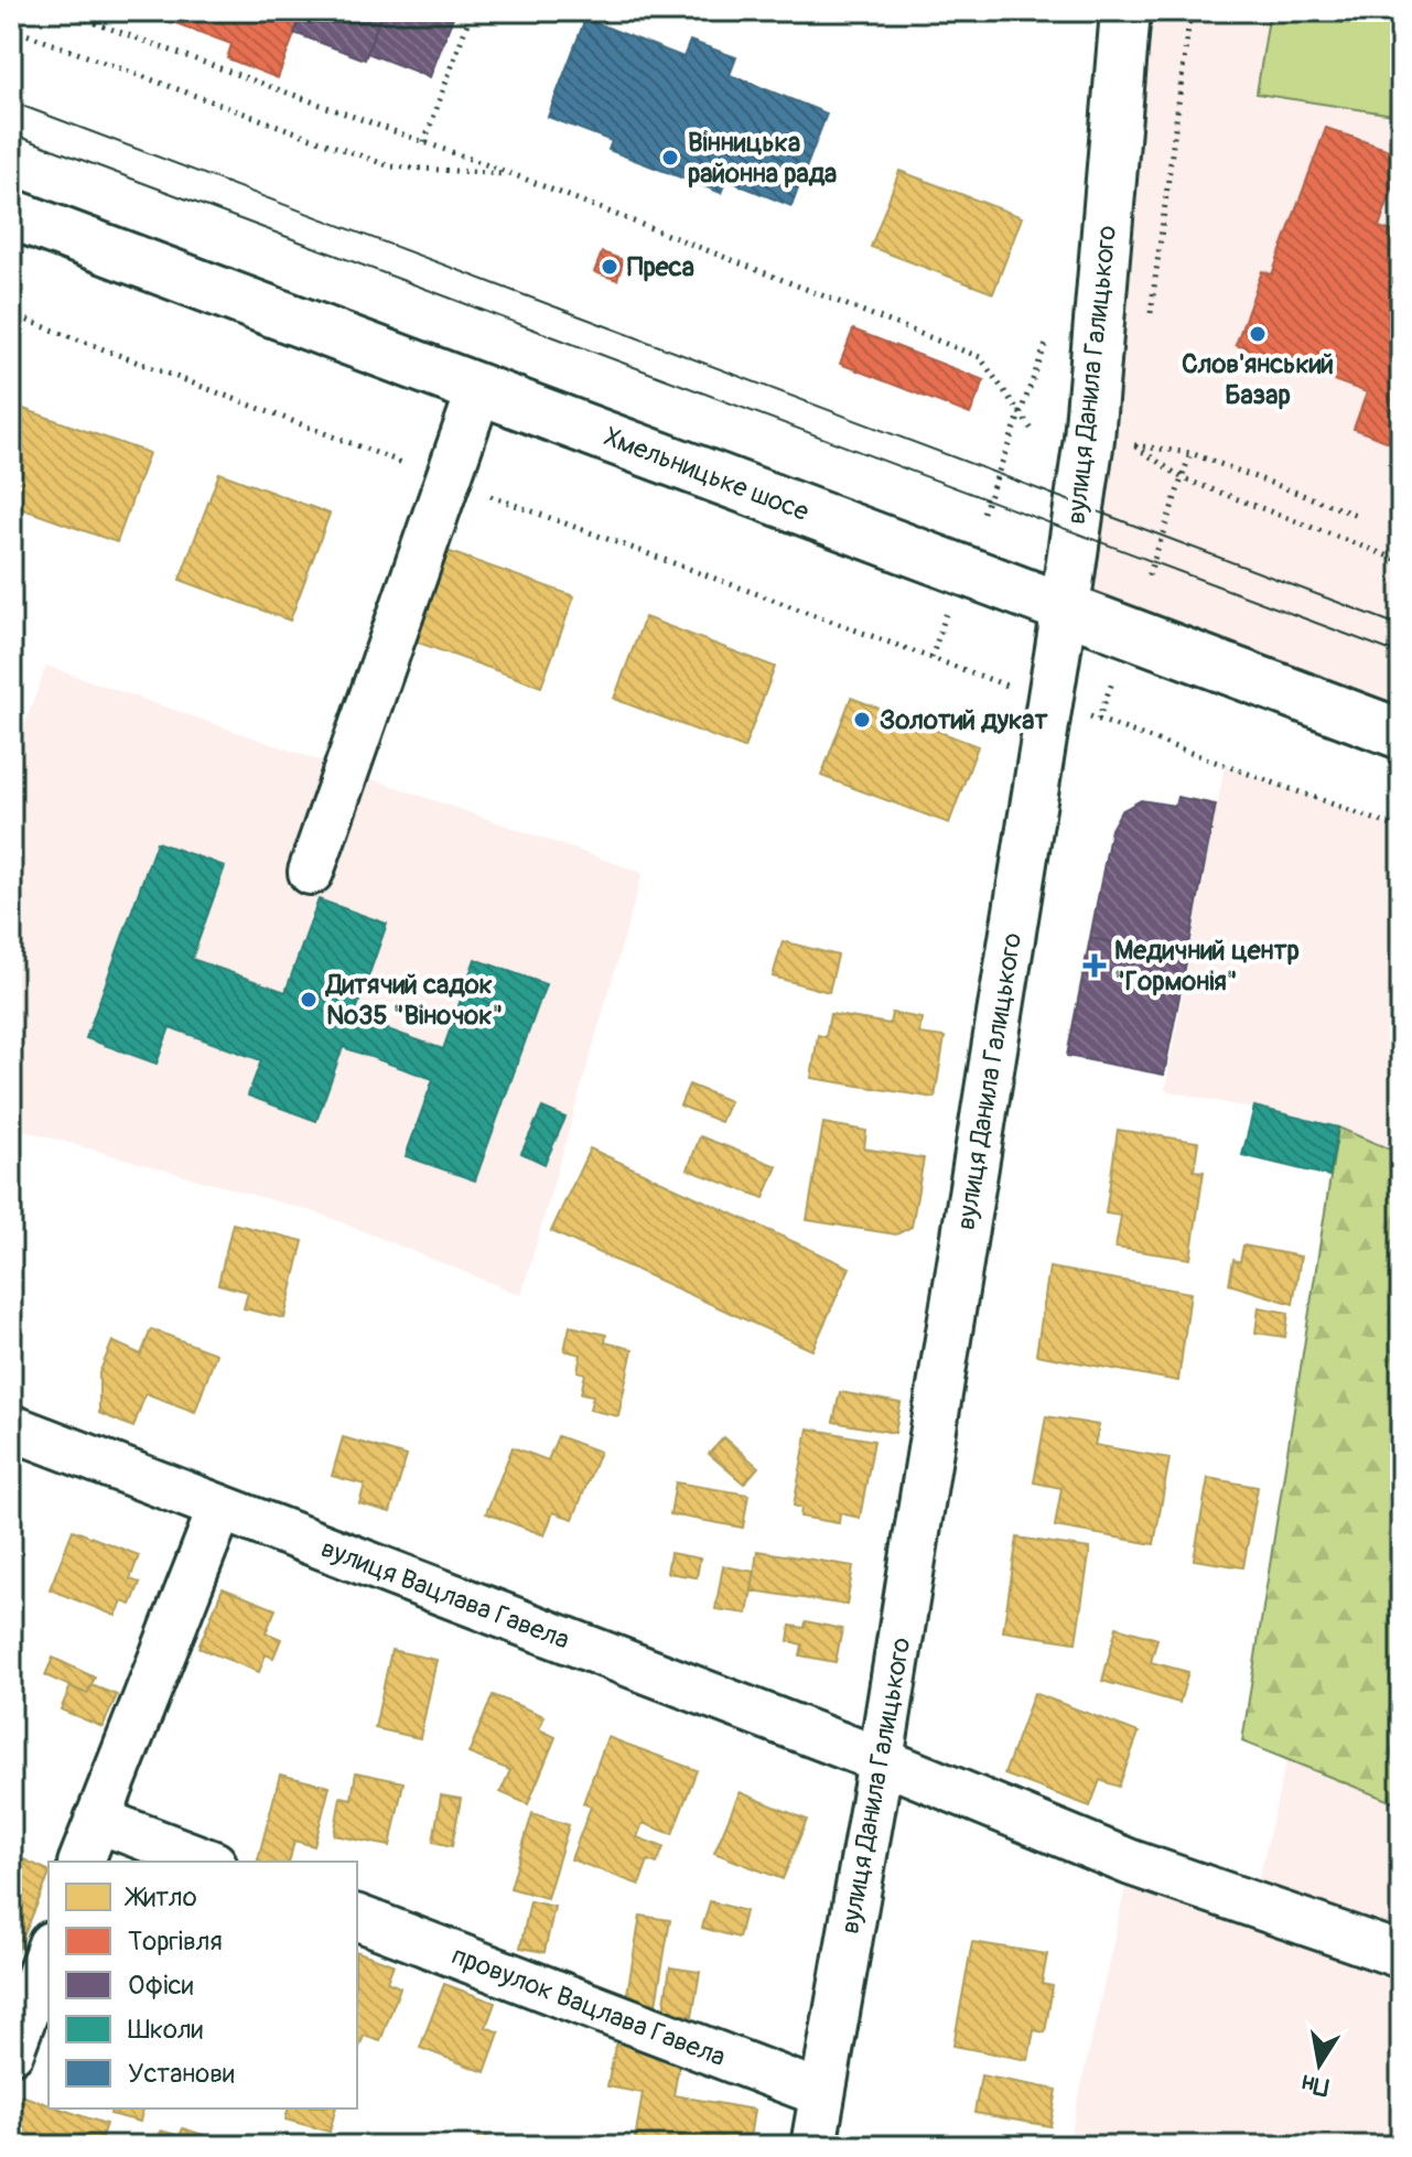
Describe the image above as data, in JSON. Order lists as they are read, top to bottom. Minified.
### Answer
{"streets":{"main road":["вулиця Данила Галицького","Хмельницьке шосе"],"street":["вулиця Вацлава Гавела","провулок Вацлава Гавела"]},"crossings":[["вулиця Данила Галицького","Хмельницьке шосе"],["вулиця Данила Галицького","вулиця Вацлава Гавела"],["вулиця Данила Галицького","провулок Вацлава Гавела"]],"places":{"other":["Вінницька районна рада","Преса","Слов'янський Базар","Золотий дукат","Дитячий садок №35 \"Віночок\""],"health":["Медичний центр \"Гормонія\""]},"legend":["Житло","Торгівля","Офіси","Школи","Установи"],"north":"bottom"}
